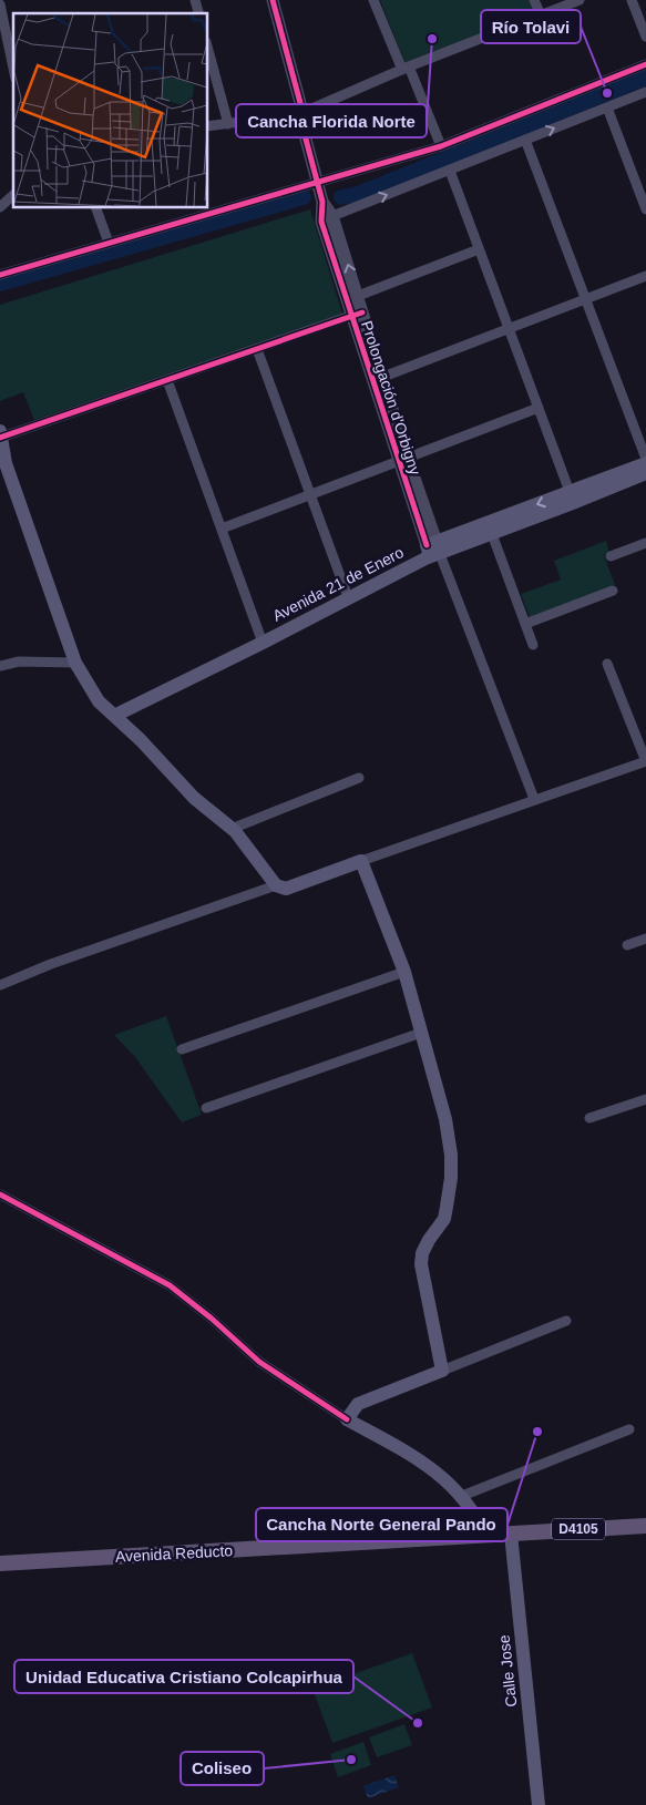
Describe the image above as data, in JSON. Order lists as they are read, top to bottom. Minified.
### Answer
{"streets":{"main road":["Avenida 21 de Enero","D4105","Avenida Reducto","Calle Jose"],"street":["Prolongación d'Orbigny"]},"crossings":[["Prolongación d'Orbigny","Avenida 21 de Enero"],["Avenida Reducto","Calle Jose"]],"places":["Cancha Florida Norte","Río Tolavi","Cancha Norte General Pando","Unidad Educativa Cristiano Colcapirhua","Coliseo"]}
